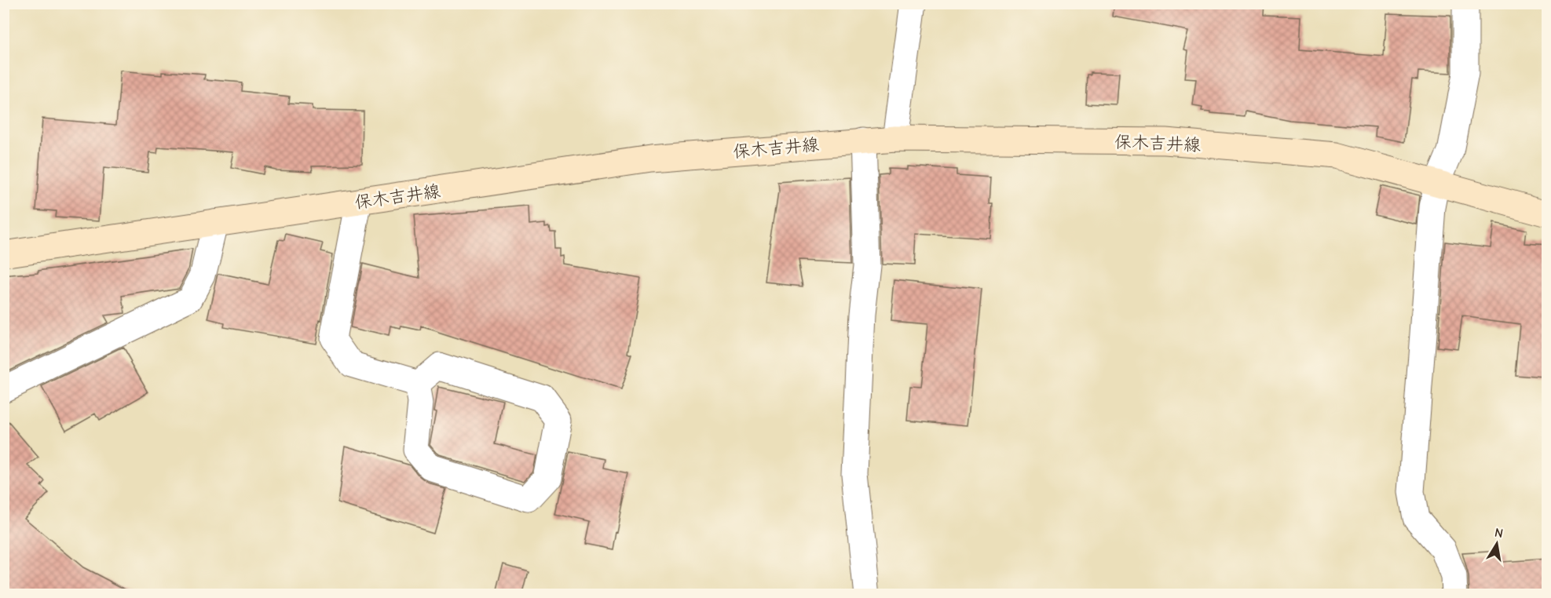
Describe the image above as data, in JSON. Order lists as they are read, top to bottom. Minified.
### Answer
{"streets":{"main road":["保木吉井線"]},"north":"top"}
